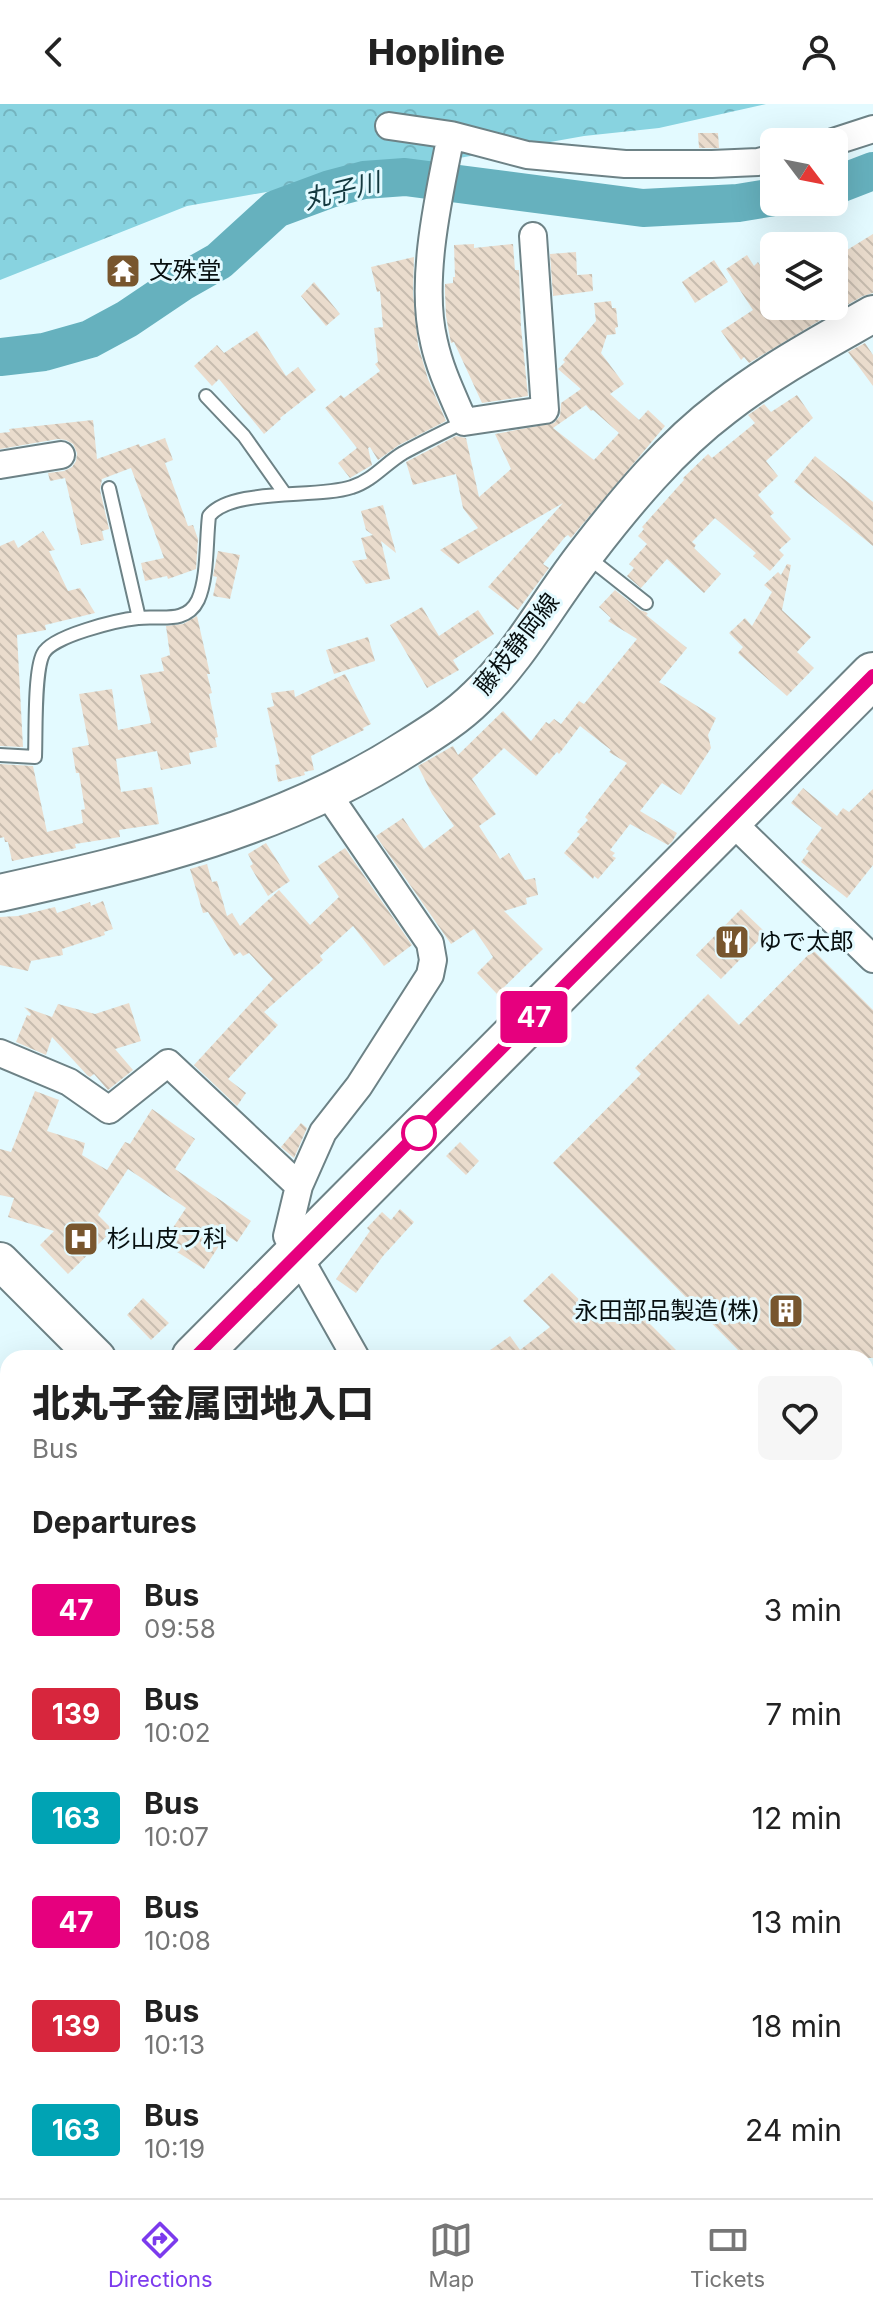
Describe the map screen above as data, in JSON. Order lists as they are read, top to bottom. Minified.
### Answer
{"streets":{"main road":["藤枝静岡線"]},"water":["丸子川"],"places":{"temple":["文殊堂"],"restaurant":["ゆで太郎"],"hospital":["杉山皮フ科"],"building":["永田部品製造(株)"]},"lines":["bus line 47"],"north":"bottom right","page":{"header":"Hopline","on_map":"47","heading":[["北丸子金属団地入口","Bus"],"Departures"],"list":[{"mark":"47","name":"Bus","note":"09:58","value":"3 min"},{"mark":"139","name":"Bus","note":"10:02","value":"7 min"},{"mark":"163","name":"Bus","note":"10:07","value":"12 min"},{"mark":"47","name":"Bus","note":"10:08","value":"13 min"},{"mark":"139","name":"Bus","note":"10:13","value":"18 min"},{"mark":"163","name":"Bus","note":"10:19","value":"24 min"}],"tabs":["Directions","Map","Tickets"]}}
